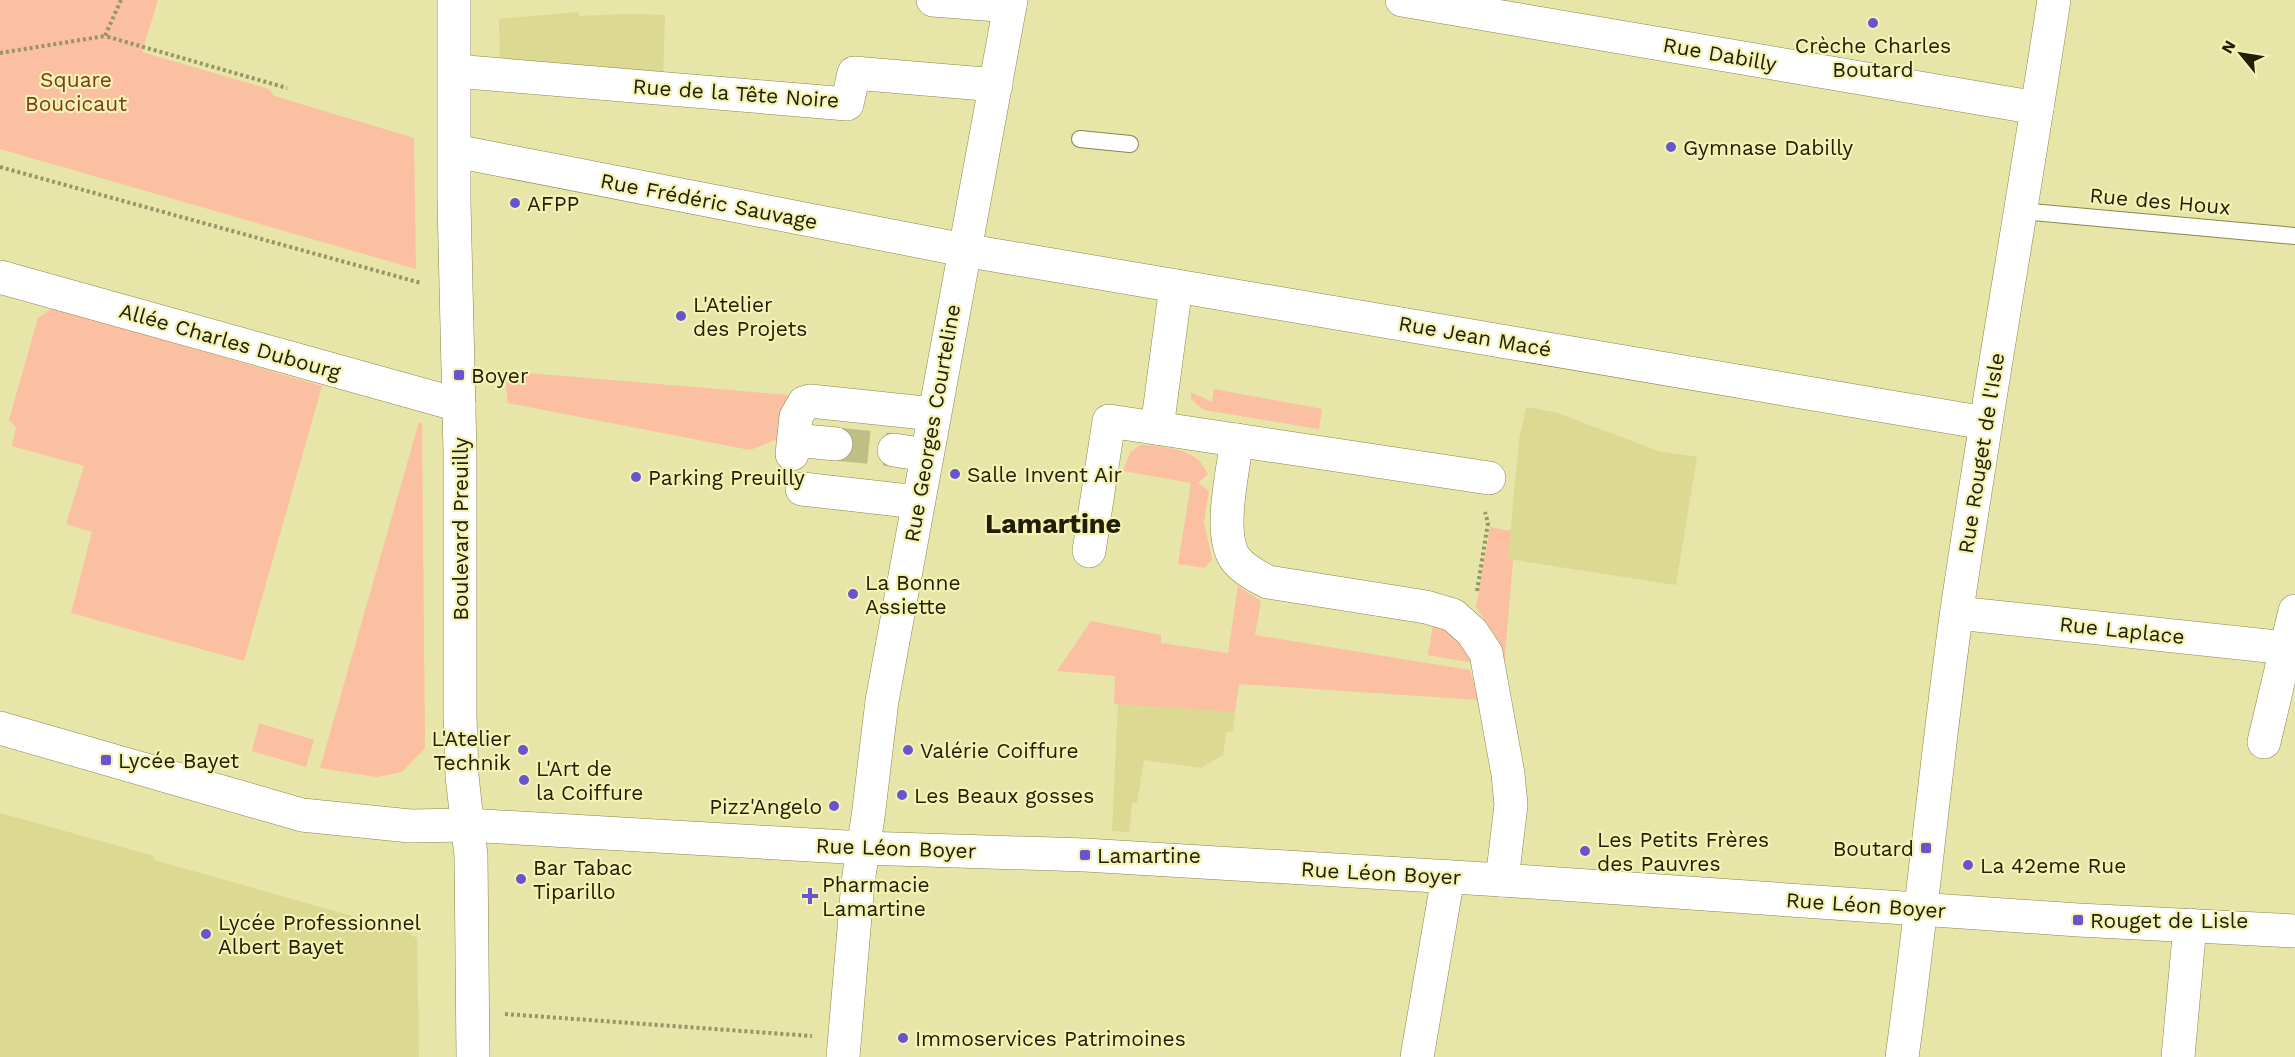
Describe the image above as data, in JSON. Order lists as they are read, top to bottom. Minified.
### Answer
{"streets":{"street":["Rue Dabilly","Rue de la Tête Noire","Rue Frédéric Sauvage","Rue Jean Macé","Allée Charles Dubourg","Rue Georges Courteline","Rue Rouget de l'Isle","Boulevard Preuilly","Rue Laplace","Rue Léon Boyer"],"lane":["Rue des Houx"]},"crossings":[["Rue Dabilly","Rue Rouget de l'Isle"],["Rue de la Tête Noire","Rue Georges Courteline"],["Rue de la Tête Noire","Boulevard Preuilly"],["Rue Frédéric Sauvage","Rue Jean Macé"],["Rue Frédéric Sauvage","Rue Georges Courteline"],["Rue Frédéric Sauvage","Boulevard Preuilly"],["Rue des Houx","Rue Rouget de l'Isle"],["Rue Jean Macé","Rue Georges Courteline"],["Rue Jean Macé","Rue Rouget de l'Isle"],["Allée Charles Dubourg","Boulevard Preuilly"],["Rue Georges Courteline","Rue Léon Boyer"],["Rue Rouget de l'Isle","Rue Laplace"],["Rue Rouget de l'Isle","Rue Léon Boyer"],["Boulevard Preuilly","Rue Léon Boyer"]],"districts":["Lamartine"],"parks":["Square Boucicaut"],"places":{"other":["Crèche Charles Boutard","Gymnase Dabilly","AFPP","L'Atelier des Projets","Salle Invent Air","Parking Preuilly","La Bonne Assiette","L'Atelier Technik","Valérie Coiffure","L'Art de la Coiffure","Les Beaux gosses","Pizz'Angelo","Les Petits Frères des Pauvres","La 42eme Rue","Bar Tabac Tiparillo","Lycée Professionnel Albert Bayet","Immoservices Patrimoines"],"transit":["Boyer","Lycée Bayet","Boutard","Lamartine","Rouget de Lisle"],"health":["Pharmacie Lamartine"]},"north":"top left"}
